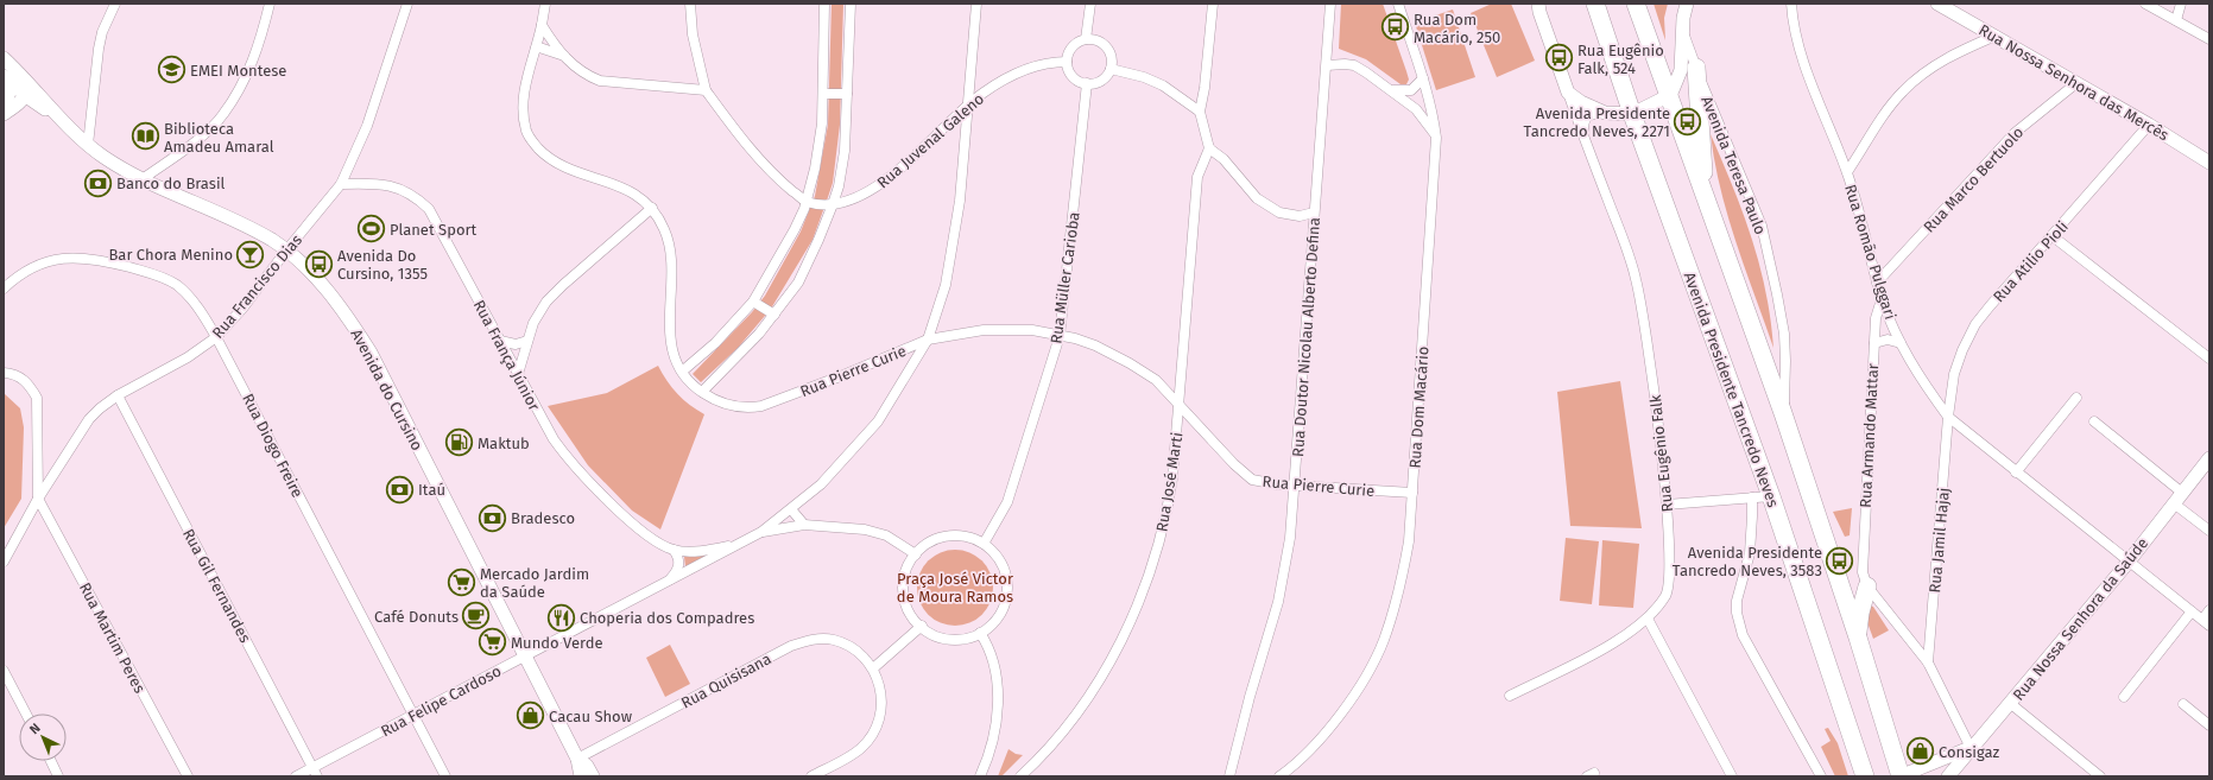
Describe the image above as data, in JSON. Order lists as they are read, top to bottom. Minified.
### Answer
{"streets":{"highway":["Avenida Presidente Tancredo Neves"],"main road":["Rua Nossa Senhora das Mercês","Avenida Teresa Paulo","Avenida do Cursino","Rua Eugênio Falk","Rua Nossa Senhora da Saúde"],"street":["Rua Juvenal Galeno","Rua Marco Bertuolo","Rua Romão Pulggari","Rua Atilio Pioli","Rua Müller Carioba","Rua Francisco Dias","Rua Doutor Nicolau Alberto Defina","Rua França Júnior","Rua Pierre Curie","Rua Dom Macário","Rua Armando Mattar","Rua Diogo Freire","Rua José Marti","Rua Jamil Hajaj","Rua Gil Fernandes","Rua Martim Peres","Rua Quisisana","Rua Felipe Cardoso"]},"crossings":[["Rua Nossa Senhora das Mercês","Rua Marco Bertuolo"],["Rua Nossa Senhora das Mercês","Rua Atilio Pioli"],["Rua Juvenal Galeno","Rua Müller Carioba"],["Rua Juvenal Galeno","Rua Felipe Cardoso"],["Rua Marco Bertuolo","Rua Romão Pulggari"],["Rua Romão Pulggari","Rua Atilio Pioli"],["Rua Romão Pulggari","Rua Armando Mattar"],["Rua Romão Pulggari","Rua Jamil Hajaj"],["Rua Romão Pulggari","Rua Nossa Senhora da Saúde"],["Rua Atilio Pioli","Rua Jamil Hajaj"],["Rua Müller Carioba","Rua Pierre Curie"],["Rua Müller Carioba","Rua Felipe Cardoso"],["Rua Francisco Dias","Rua França Júnior"],["Rua Francisco Dias","Avenida do Cursino"],["Rua Francisco Dias","Rua Diogo Freire"],["Rua Francisco Dias","Rua Gil Fernandes"],["Rua Francisco Dias","Rua Martim Peres"],["Rua Doutor Nicolau Alberto Defina","Rua Pierre Curie"],["Rua França Júnior","Rua Felipe Cardoso"],["Rua Pierre Curie","Rua Dom Macário"],["Rua Pierre Curie","Rua José Marti"],["Rua Pierre Curie","Rua Felipe Cardoso"],["Avenida do Cursino","Rua Quisisana"],["Avenida do Cursino","Rua Felipe Cardoso"],["Rua Diogo Freire","Rua Felipe Cardoso"],["Rua Gil Fernandes","Rua Felipe Cardoso"]],"parks":["Praça José Victor de Moura Ramos"],"places":{"bus stop":["Rua Dom Macário, 250","Rua Eugênio Falk, 524","Avenida Presidente Tancredo Neves, 2271","Avenida Do Cursino, 1355","Avenida Presidente Tancredo Neves, 3583"],"school or university":["EMEI Montese"],"library":["Biblioteca Amadeu Amaral"],"bank":["Banco do Brasil","Itaú","Bradesco"],"sports":["Planet Sport"],"bar":["Bar Chora Menino"],"fuel station":["Maktub"],"supermarket":["Mercado Jardim da Saúde","Mundo Verde"],"cafe":["Café Donuts"],"restaurant":["Choperia dos Compadres"],"shop":["Cacau Show","Consigaz"]},"north":"top left"}
